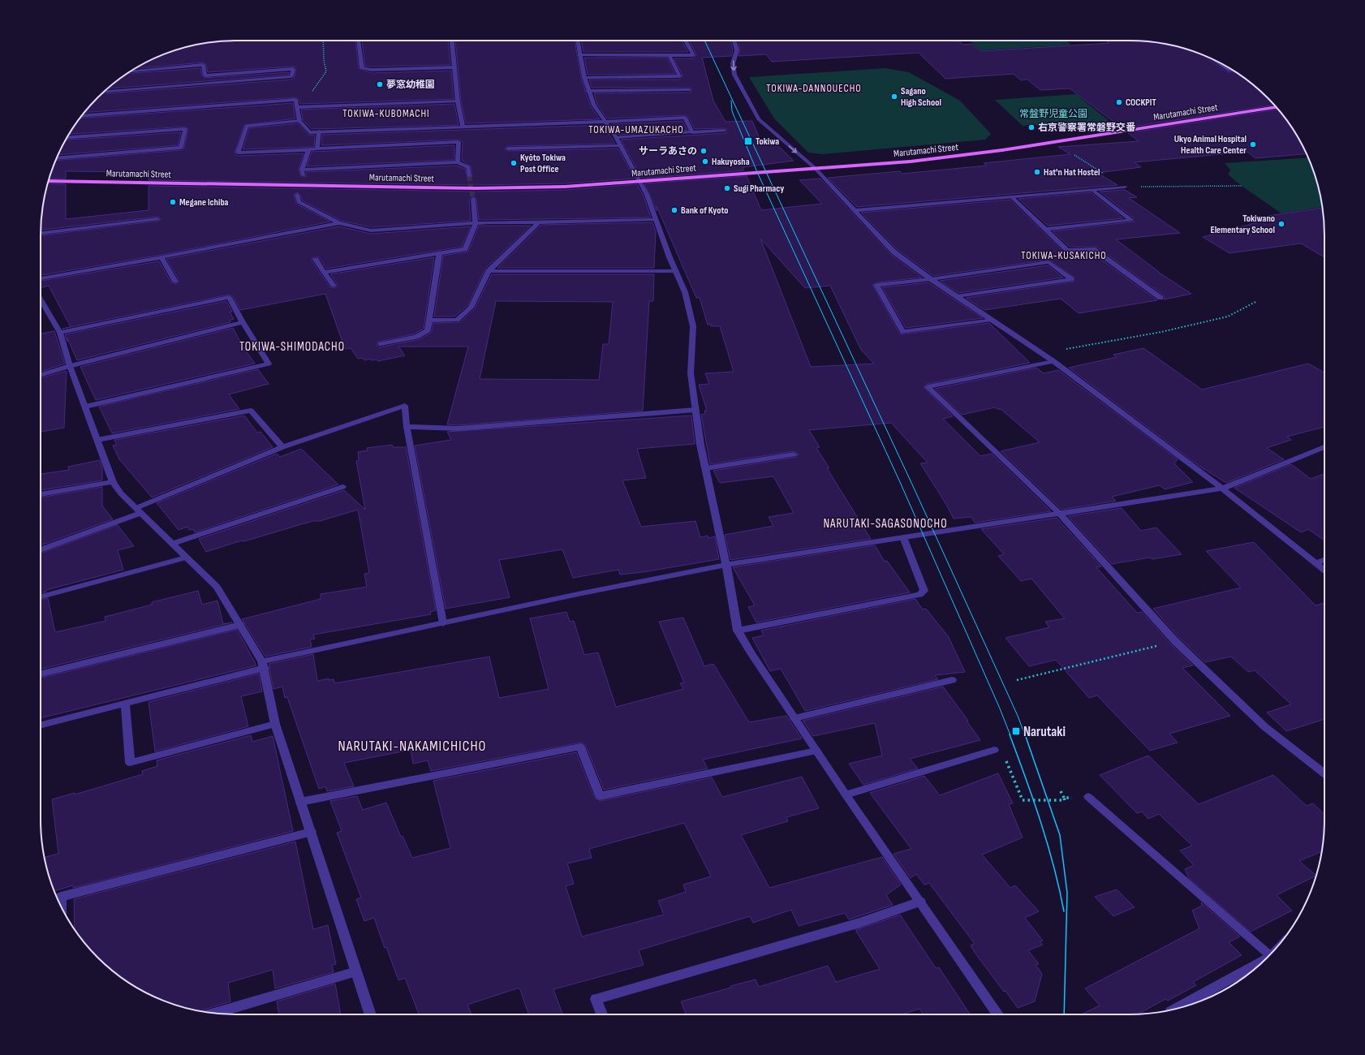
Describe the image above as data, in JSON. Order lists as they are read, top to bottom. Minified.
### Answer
{"streets":{"main road":["Marutamachi Street"]},"districts":["TOKIWA-DANNOUECHO","TOKIWA-KUBOMACHI","TOKIWA-UMAZUKACHO","TOKIWA-KUSAKICHO","TOKIWA-SHIMODACHO","NARUTAKI-SAGASONOCHO","NARUTAKI-NAKAMICHICHO"],"parks":["常盤野児童公園"],"places":{"other":["夢窓幼稚園","Sagano High School","COCKPIT","右京警察署常磐野交番","Ukyo Animal Hospital Health Care Center","サーラあさの","Hakuyosha","Kyōto Tokiwa Post Office","Hat'n Hat Hostel","Sugi Pharmacy","Megane Ichiba","Bank of Kyoto","Tokiwano Elementary School"],"transit":["Tokiwa","Narutaki"]}}
